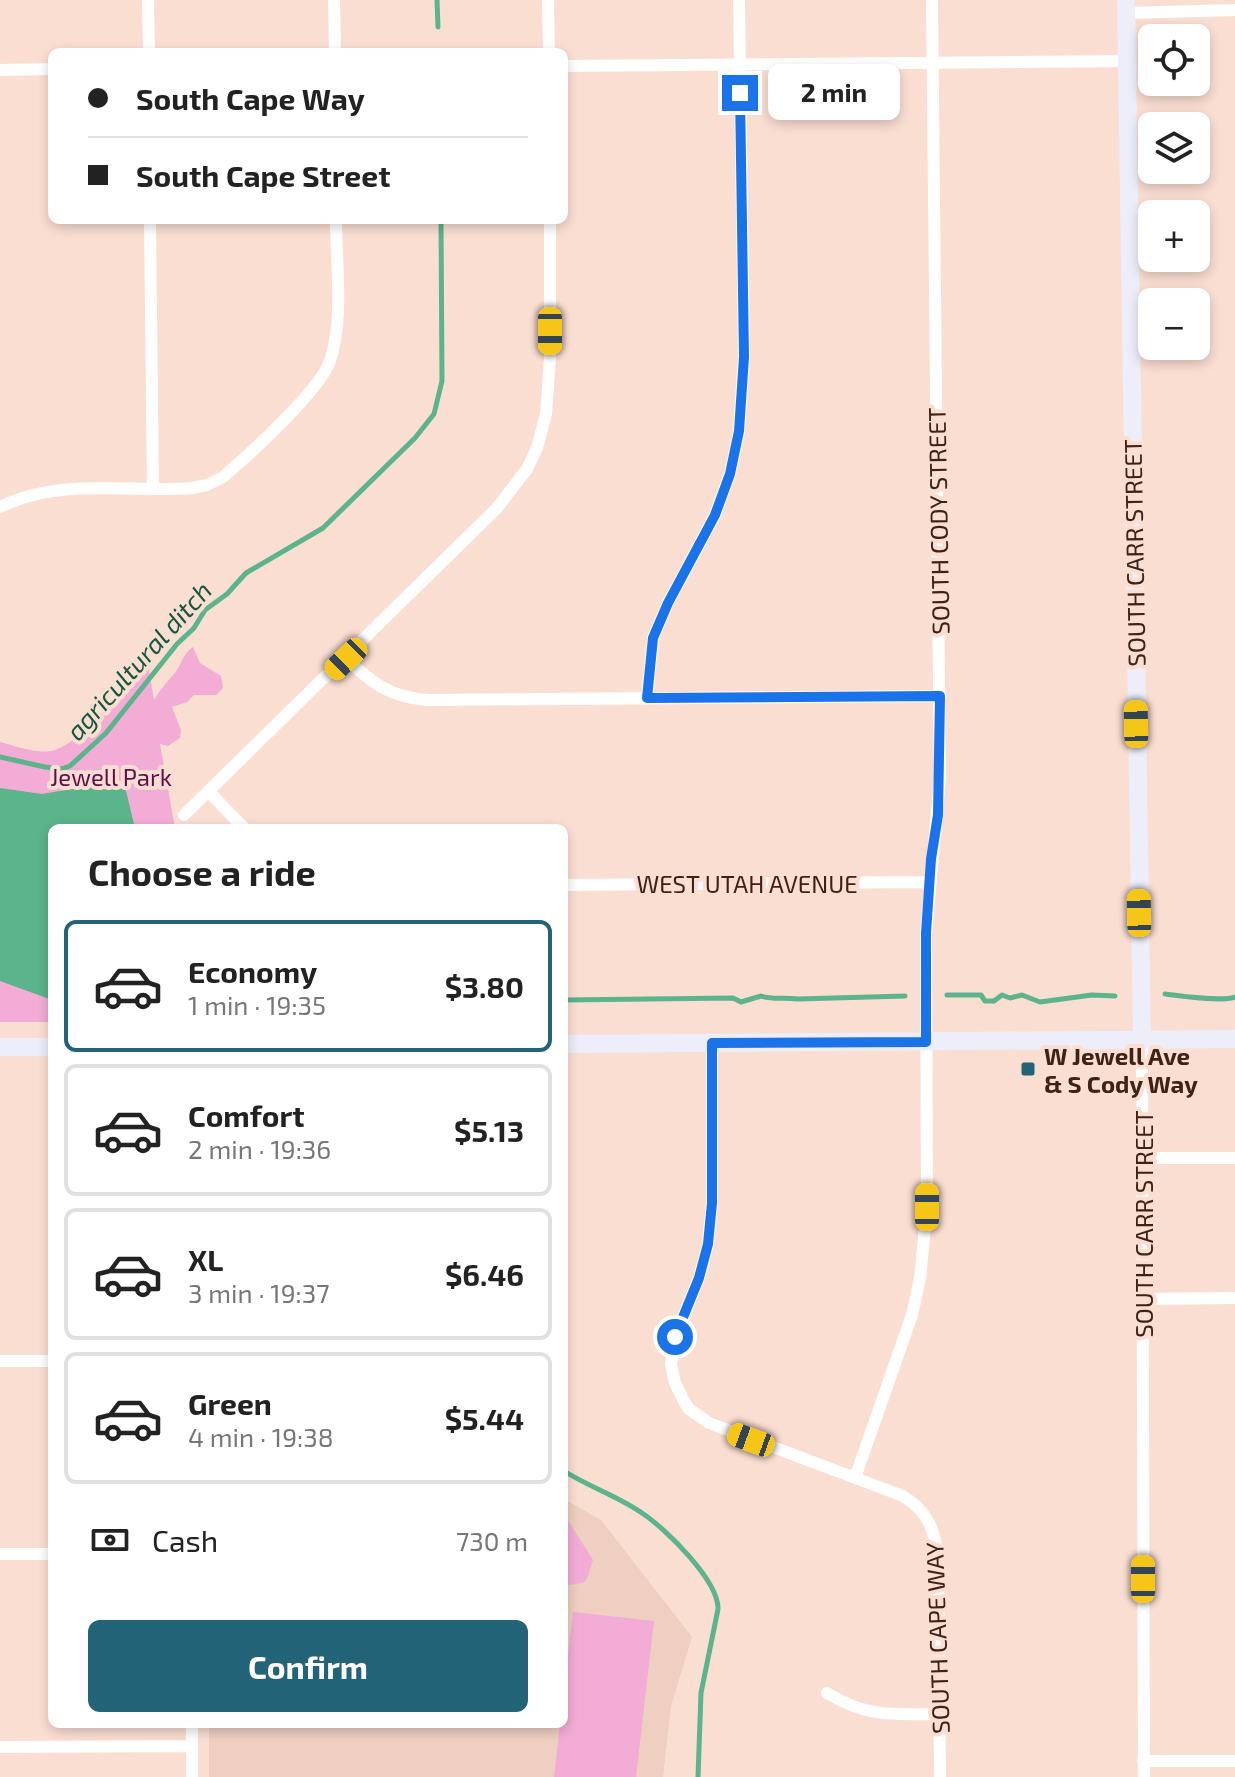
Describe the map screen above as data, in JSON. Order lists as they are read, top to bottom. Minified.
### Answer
{"streets":{"street":["SOUTH CODY STREET","SOUTH CARR STREET","WEST UTAH AVENUE","SOUTH CAPE WAY"]},"crossings":[["SOUTH CODY STREET","WEST UTAH AVENUE"],["SOUTH CODY STREET","SOUTH CAPE WAY"]],"water":["agricultural ditch"],"parks":["Jewell Park"],"places":{"transit":["W Jewell Ave & S Cody Way"]},"page":{"map_buttons":["+","−"],"banner":["South Cape Way","South Cape Street"],"bubble":"2 min","heading":"Choose a ride","list":[{"name":"Economy","note":"1 min · 19:35","value":"$3.80"},{"name":"Comfort","note":"2 min · 19:36","value":"$5.13"},{"name":"XL","note":"3 min · 19:37","value":"$6.46"},{"name":"Green","note":"4 min · 19:38","value":"$5.44"}],"pay":["Cash","730 m"],"buttons":"Confirm"}}
